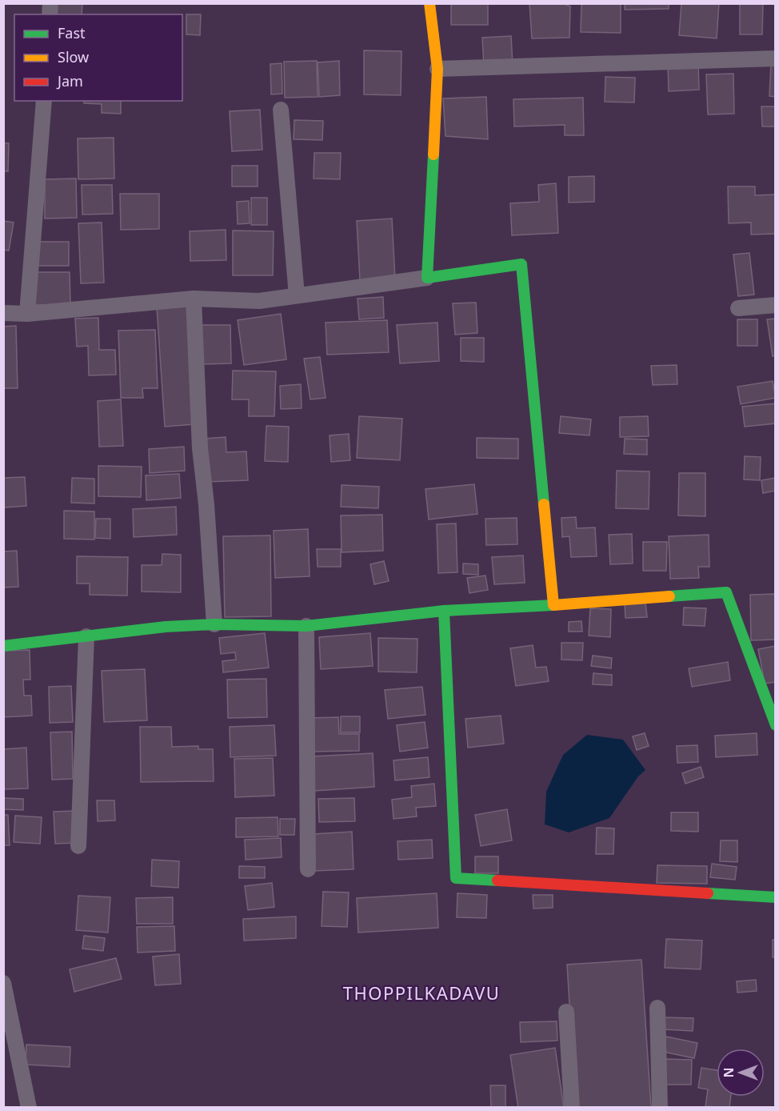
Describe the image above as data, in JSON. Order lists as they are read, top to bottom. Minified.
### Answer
{"districts":["THOPPILKADAVU"],"legend":["Fast","Slow","Jam"],"north":"left"}
